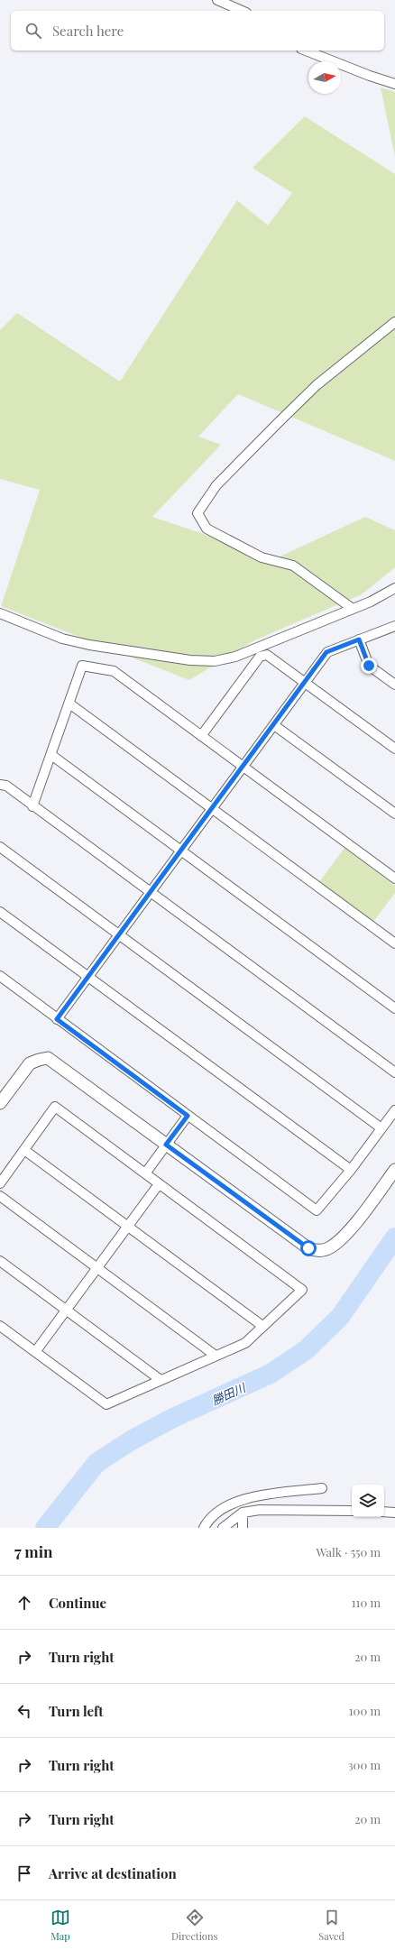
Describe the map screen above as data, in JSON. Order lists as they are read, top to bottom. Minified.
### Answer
{"water":["勝田川"],"north":"right","page":{"search":"Search here","heading":["7 min","Walk · 550 m"],"list":[["Continue","110 m"],["Turn right","20 m"],["Turn left","100 m"],["Turn right","300 m"],["Turn right","20 m"],"Arrive at destination"],"nav":["Map","Directions","Saved"]}}
